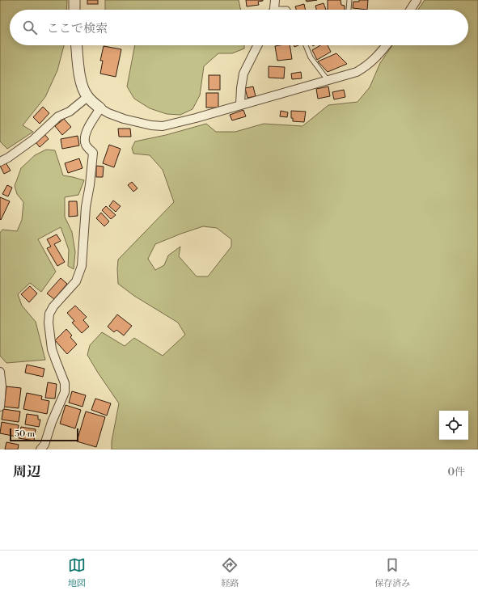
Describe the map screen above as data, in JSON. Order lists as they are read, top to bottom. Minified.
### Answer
{"scale_bar":"50 m","page":{"search":"ここで検索","scale":"50 m","heading":["周辺","0件"],"nav":["地図","経路","保存済み"]}}
